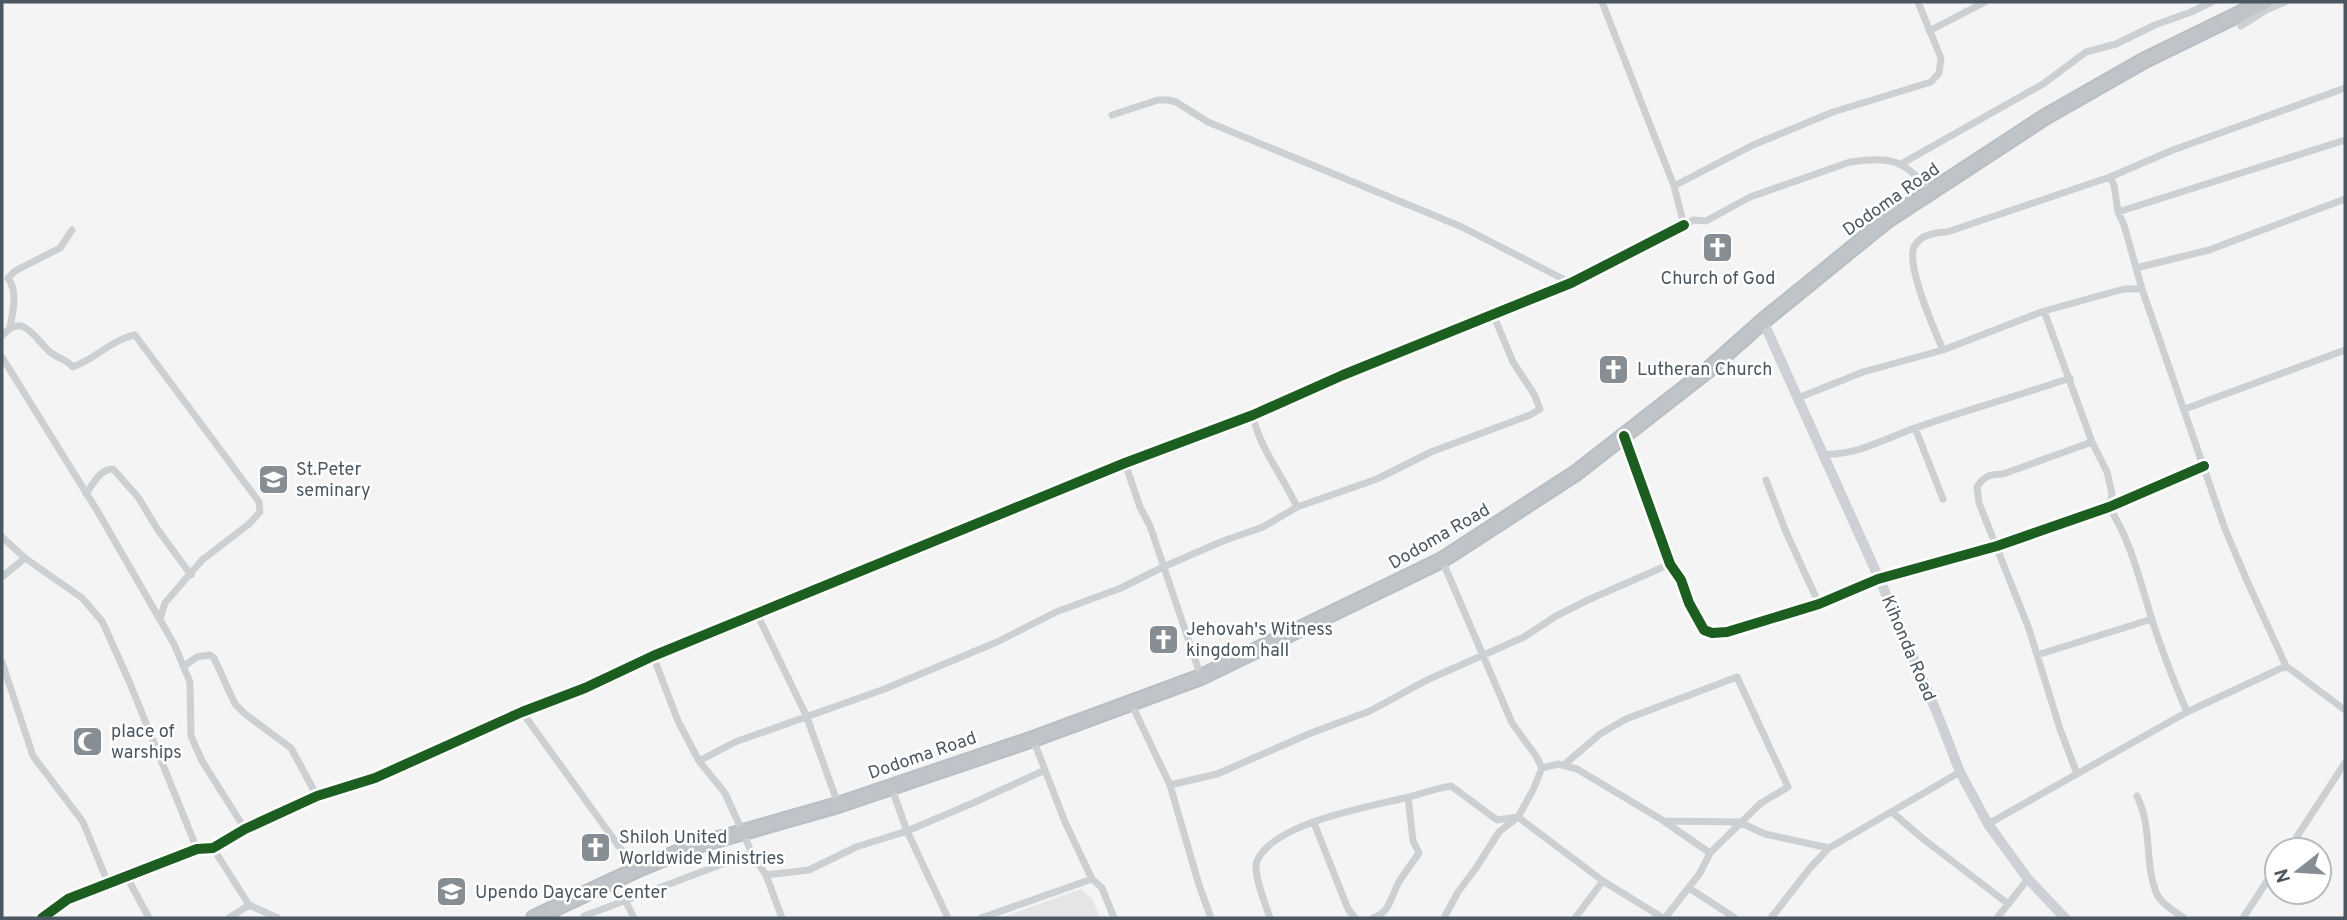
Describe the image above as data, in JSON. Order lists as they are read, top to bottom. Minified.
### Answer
{"streets":{"highway":["Dodoma Road"],"street":["Kihonda Road"]},"crossings":[["Dodoma Road","Kihonda Road"]],"places":{"church":["Church of God","Lutheran Church","Jehovah's Witness kingdom hall","Shiloh United Worldwide Ministries"],"school or university":["St.Peter seminary","Upendo Daycare Center"],"mosque":["place of warships"]},"north":"left"}
